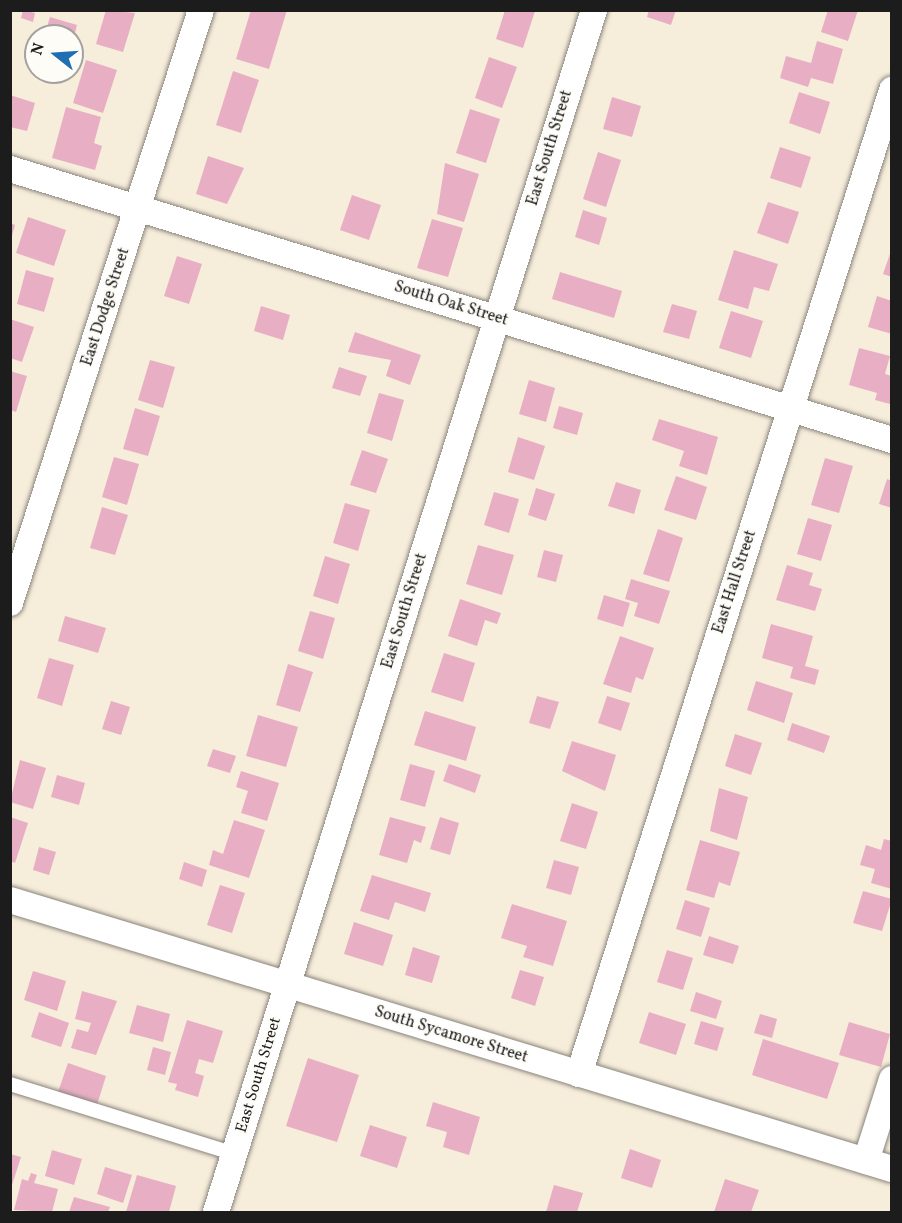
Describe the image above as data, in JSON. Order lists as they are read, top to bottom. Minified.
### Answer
{"streets":{"street":["East South Street","South Oak Street","East Dodge Street","East Hall Street","South Sycamore Street"]},"crossings":[["East South Street","South Oak Street"],["East South Street","South Sycamore Street"],["South Oak Street","East Dodge Street"],["South Oak Street","East Hall Street"],["East Hall Street","South Sycamore Street"]],"north":"left"}
